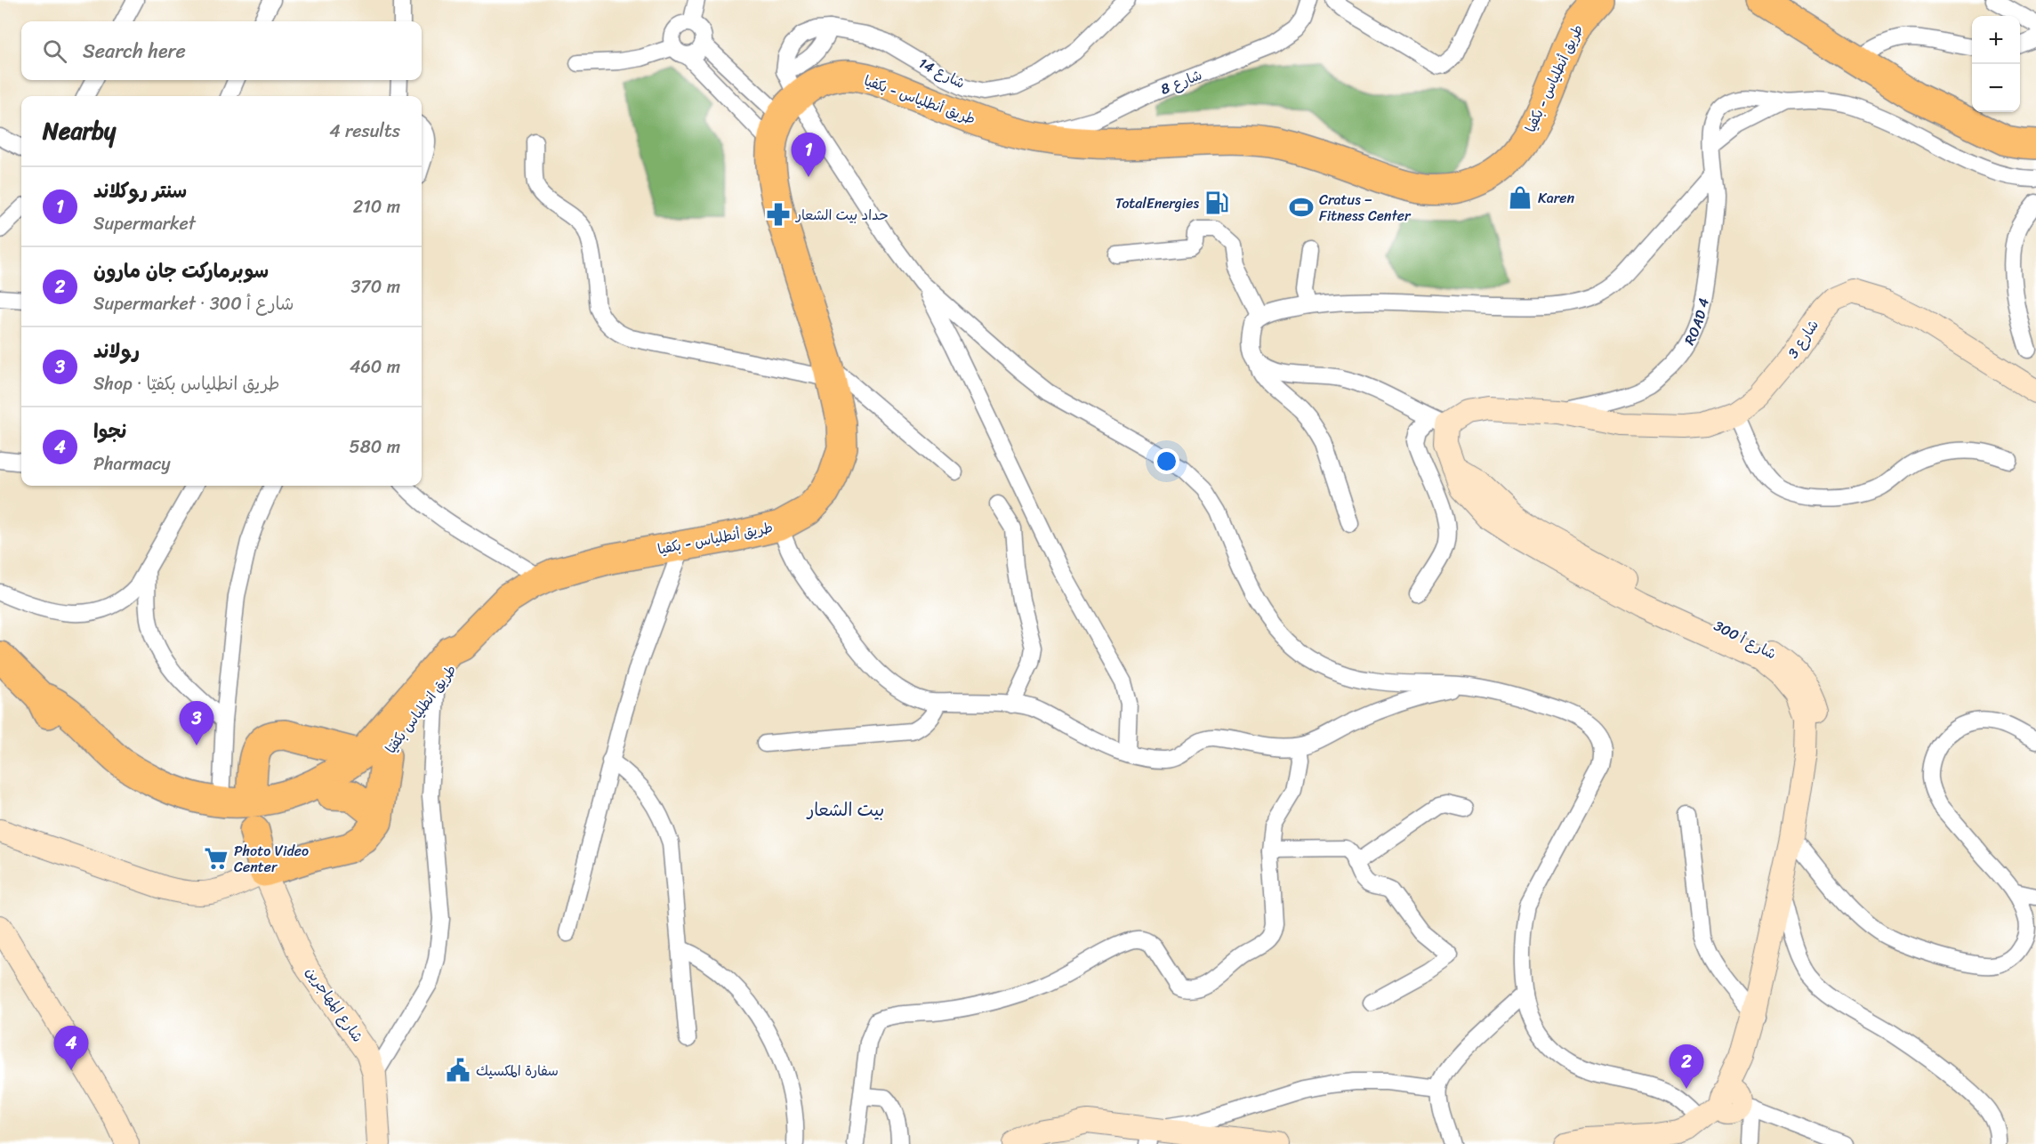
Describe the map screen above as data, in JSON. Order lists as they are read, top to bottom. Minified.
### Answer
{"streets":{"highway":["طريق أنطلياس - بكفيا","طريق انطلياس بكفيّا"],"street":["شارع 14","شارع 8","ROAD 4","شارع 3","شارع أ 300","شارع المهاجرين"]},"crossings":[["شارع 14","طريق أنطلياس - بكفيا"],["طريق أنطلياس - بكفيا","شارع 8"],["طريق أنطلياس - بكفيا","طريق انطلياس بكفيّا"],["ROAD 4","شارع 3"]],"districts":["بيت الشعار"],"places":{"shop":["Karen"],"fuel station":["TotalEnergies"],"sports":["Cratus – Fitness Center"],"pharmacy":["حداد بيت الشعار"],"supermarket":["Photo Video Center"],"public building":["سفارة المكسيك"]},"page":{"map_buttons":["+","−"],"search":"Search here","heading":["Nearby","4 results"],"pins":["1","3","4","2"],"list":[{"mark":"1","name":"سنتر روكلاند","note":"Supermarket","value":"210 m"},{"mark":"2","name":"سوبرماركت جان مارون","note":"Supermarket · شارع أ 300","value":"370 m"},{"mark":"3","name":"رولاند","note":"Shop · طريق انطلياس بكفيّا","value":"460 m"},{"mark":"4","name":"نجوا","note":"Pharmacy","value":"580 m"}]}}
